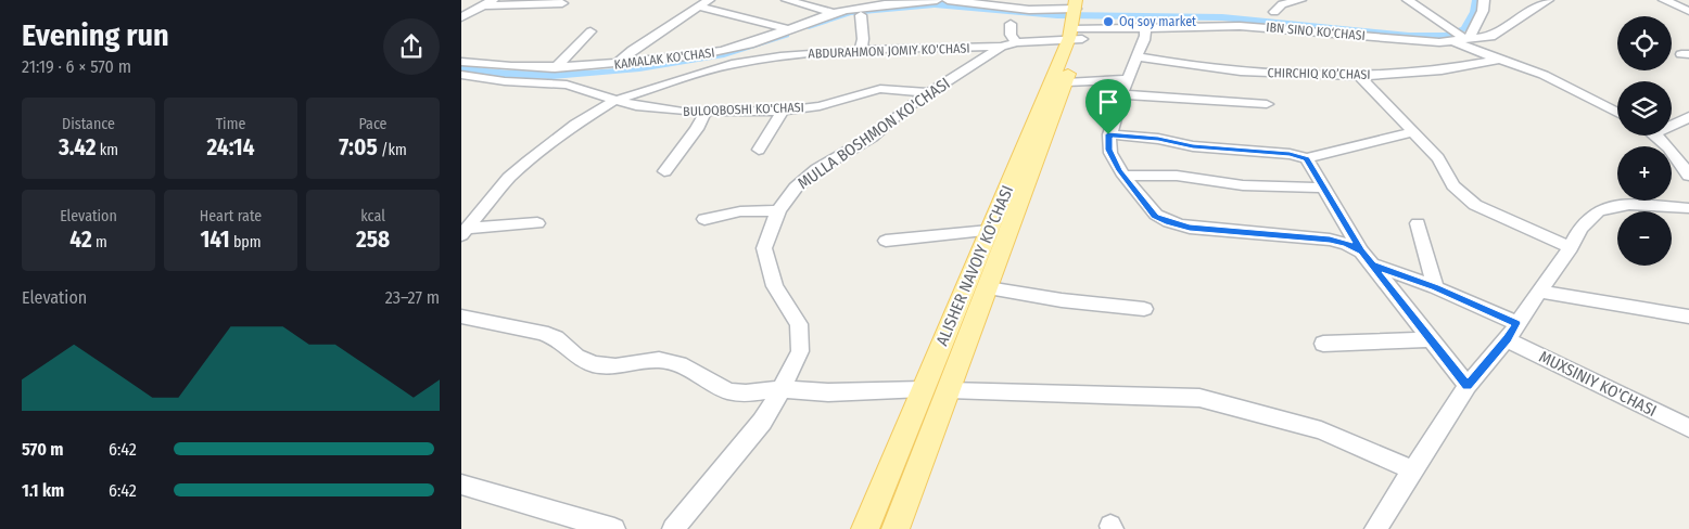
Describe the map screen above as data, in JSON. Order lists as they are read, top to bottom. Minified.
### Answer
{"streets":{"main road":["ALISHER NAVOIY KO'CHASI"],"street":["IBN SINO KO‘CHASI","ABDURAHMON JOMIY KO'CHASI","KAMALAK KO'CHASI","CHIRCHIQ KO’CHASI","BULOQBOSHI KO'CHASI","MULLA BOSHMON KO'CHASI","MUXSINIY KO'CHASI"]},"crossings":[["IBN SINO KO‘CHASI","ABDURAHMON JOMIY KO'CHASI"],["IBN SINO KO‘CHASI","ALISHER NAVOIY KO'CHASI"],["ABDURAHMON JOMIY KO'CHASI","BULOQBOSHI KO'CHASI"],["ABDURAHMON JOMIY KO'CHASI","MULLA BOSHMON KO'CHASI"],["ABDURAHMON JOMIY KO'CHASI","ALISHER NAVOIY KO'CHASI"],["BULOQBOSHI KO'CHASI","MULLA BOSHMON KO'CHASI"]],"places":["Oq soy market"],"page":{"heading":["Evening run","21:19 · 6 × 570 m"],"map_buttons":["+","−"],"stats":[["Distance","3.42 km"],["Time","24:14"],["Pace","7:05 /km"],["Elevation","42 m"],["Heart rate","141 bpm"],["kcal","258"]],"chart":["Elevation","23–27 m"],"list":[{"name":"570 m","note":"6:42"},{"name":"1.1 km","note":"6:42"}]}}
